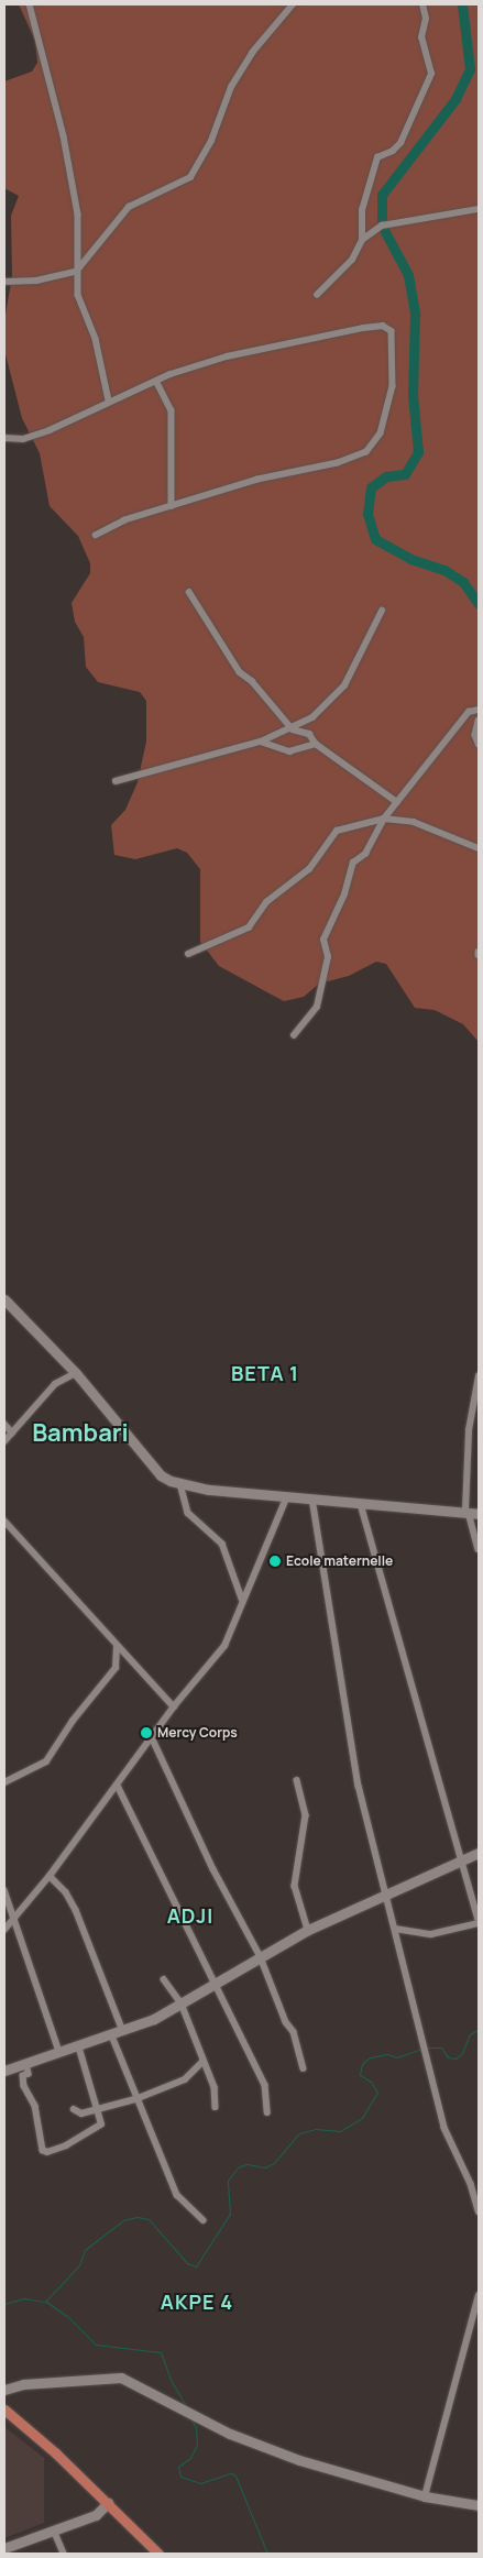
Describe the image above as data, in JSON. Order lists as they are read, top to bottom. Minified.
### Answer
{"districts":["BETA 1","Bambari","ADJI","AKPE 4"],"places":["Ecole maternelle","Mercy Corps"]}
